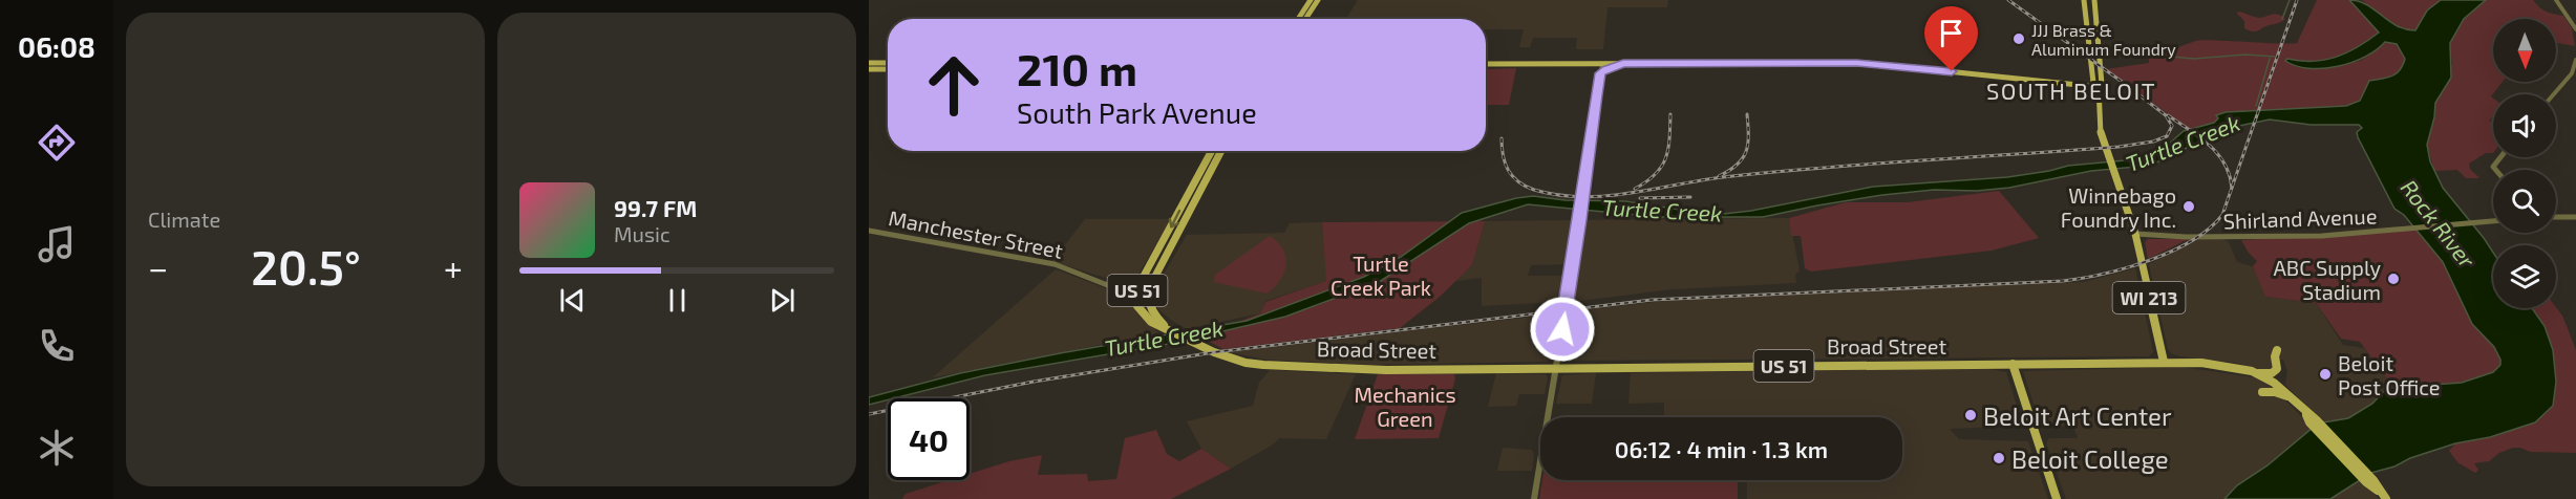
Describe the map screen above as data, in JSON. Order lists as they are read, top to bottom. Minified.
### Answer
{"streets":{"main road":["US 51","WI 213","Broad Street"],"street":["Shirland Avenue","Manchester Street"]},"crossings":[["Shirland Avenue","WI 213"],["Manchester Street","US 51"],["US 51","Broad Street"],["WI 213","Broad Street"]],"districts":["SOUTH BELOIT"],"water":["Turtle Creek","Rock River"],"parks":["Turtle Creek Park","Mechanics Green"],"places":["JJJ Brass & Aluminum Foundry","Winnebago Foundry Inc.","ABC Supply Stadium","Beloit Post Office","Beloit Art Center","Beloit College"],"north":"bottom","page":{"tabs":"06:08","tile":"Climate","turn":["210 m","South Park Avenue"],"song":["99.7 FM","Music"],"heat":["−","20.5°","+"],"limit":"40","trip":"06:12 · 4 min · 1.3 km"}}
